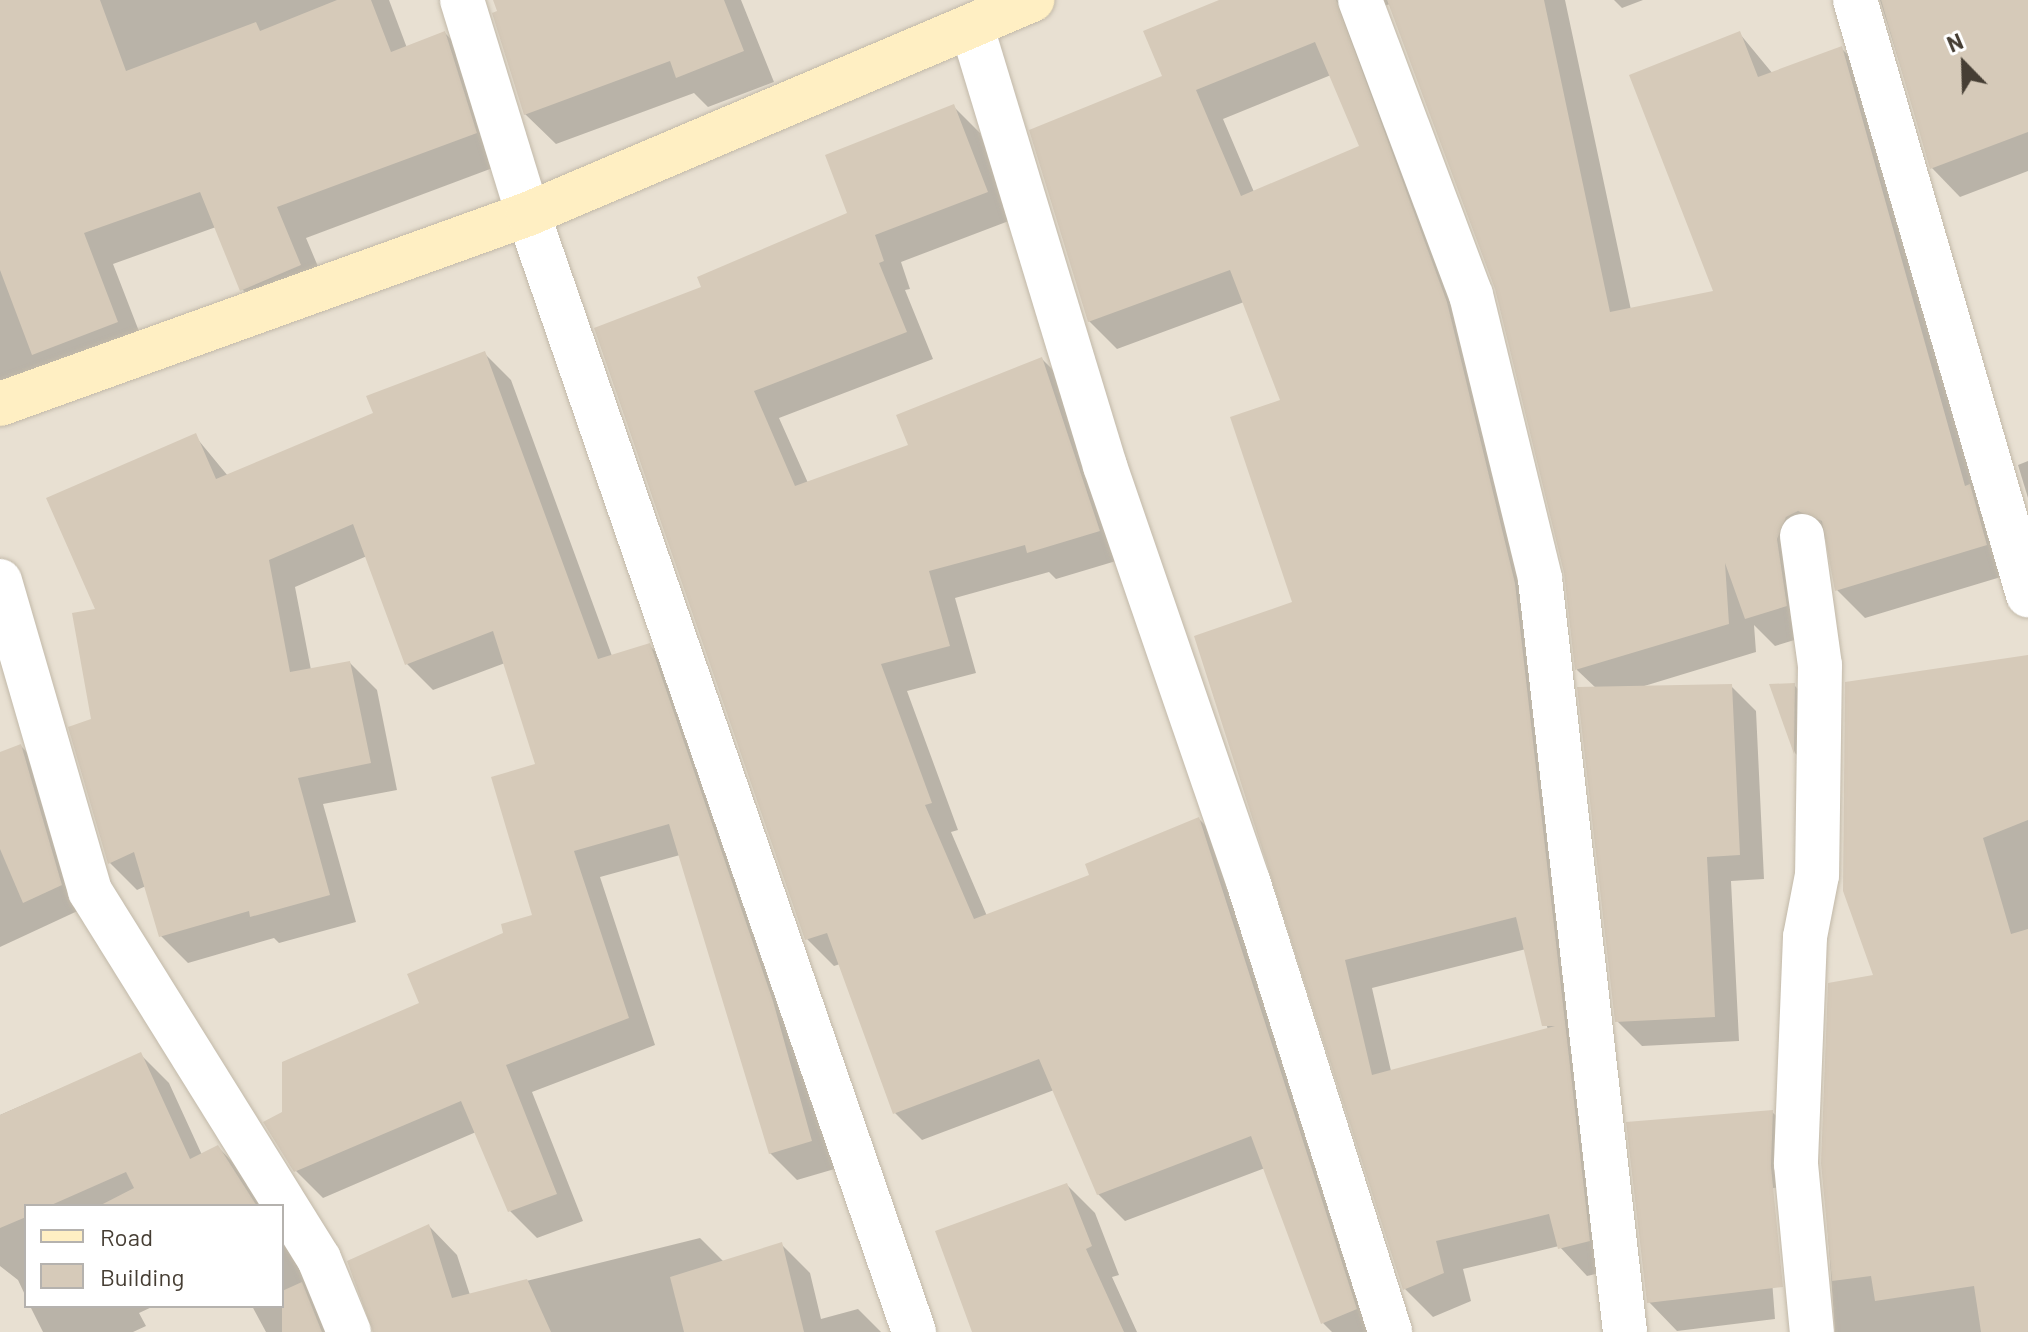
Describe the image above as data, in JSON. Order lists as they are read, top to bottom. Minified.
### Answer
{"legend":["Road","Building"],"north":"top left"}
